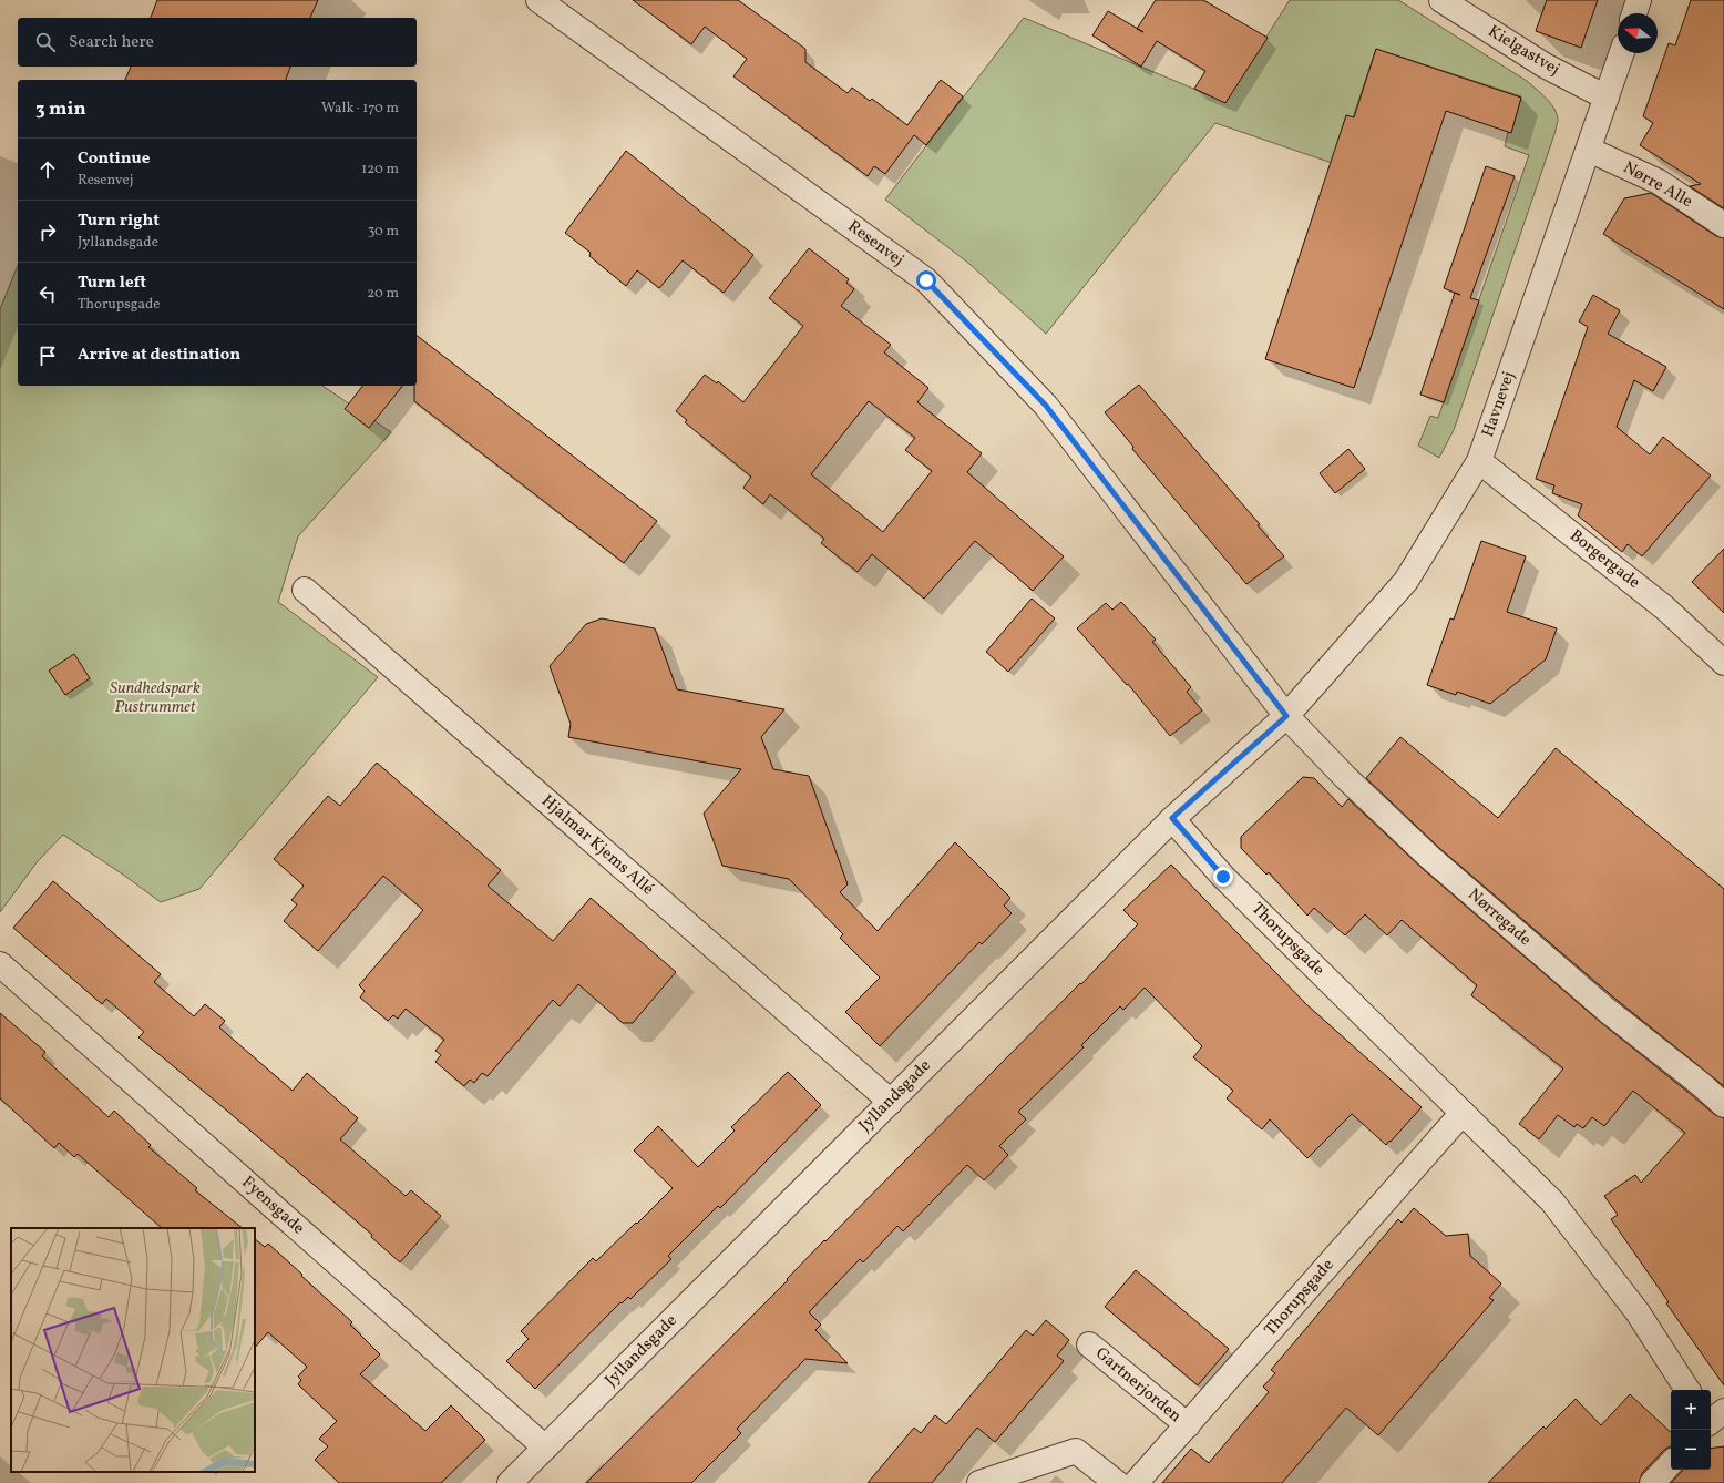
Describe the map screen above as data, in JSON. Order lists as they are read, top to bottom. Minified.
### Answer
{"streets":{"street":["Kielgastvej","Nørre Alle","Resenvej","Havnevej","Borgergade","Hjalmar Kjems Allé","Nørregade","Thorupsgade","Jyllandsgade","Fyensgade","Gartnerjorden"]},"crossings":[["Kielgastvej","Havnevej"],["Nørre Alle","Havnevej"],["Resenvej","Havnevej"],["Resenvej","Nørregade"],["Resenvej","Jyllandsgade"],["Havnevej","Borgergade"],["Havnevej","Nørregade"],["Havnevej","Jyllandsgade"],["Hjalmar Kjems Allé","Jyllandsgade"],["Nørregade","Jyllandsgade"],["Thorupsgade","Jyllandsgade"],["Thorupsgade","Gartnerjorden"],["Jyllandsgade","Fyensgade"]],"parks":["Sundhedspark Pustrummet"],"north":"left","page":{"search":"Search here","heading":["3 min","Walk · 170 m"],"list":[["Continue","Resenvej","120 m"],["Turn right","Jyllandsgade","30 m"],["Turn left","Thorupsgade","20 m"],"Arrive at destination"],"map_buttons":["+","−"]}}
